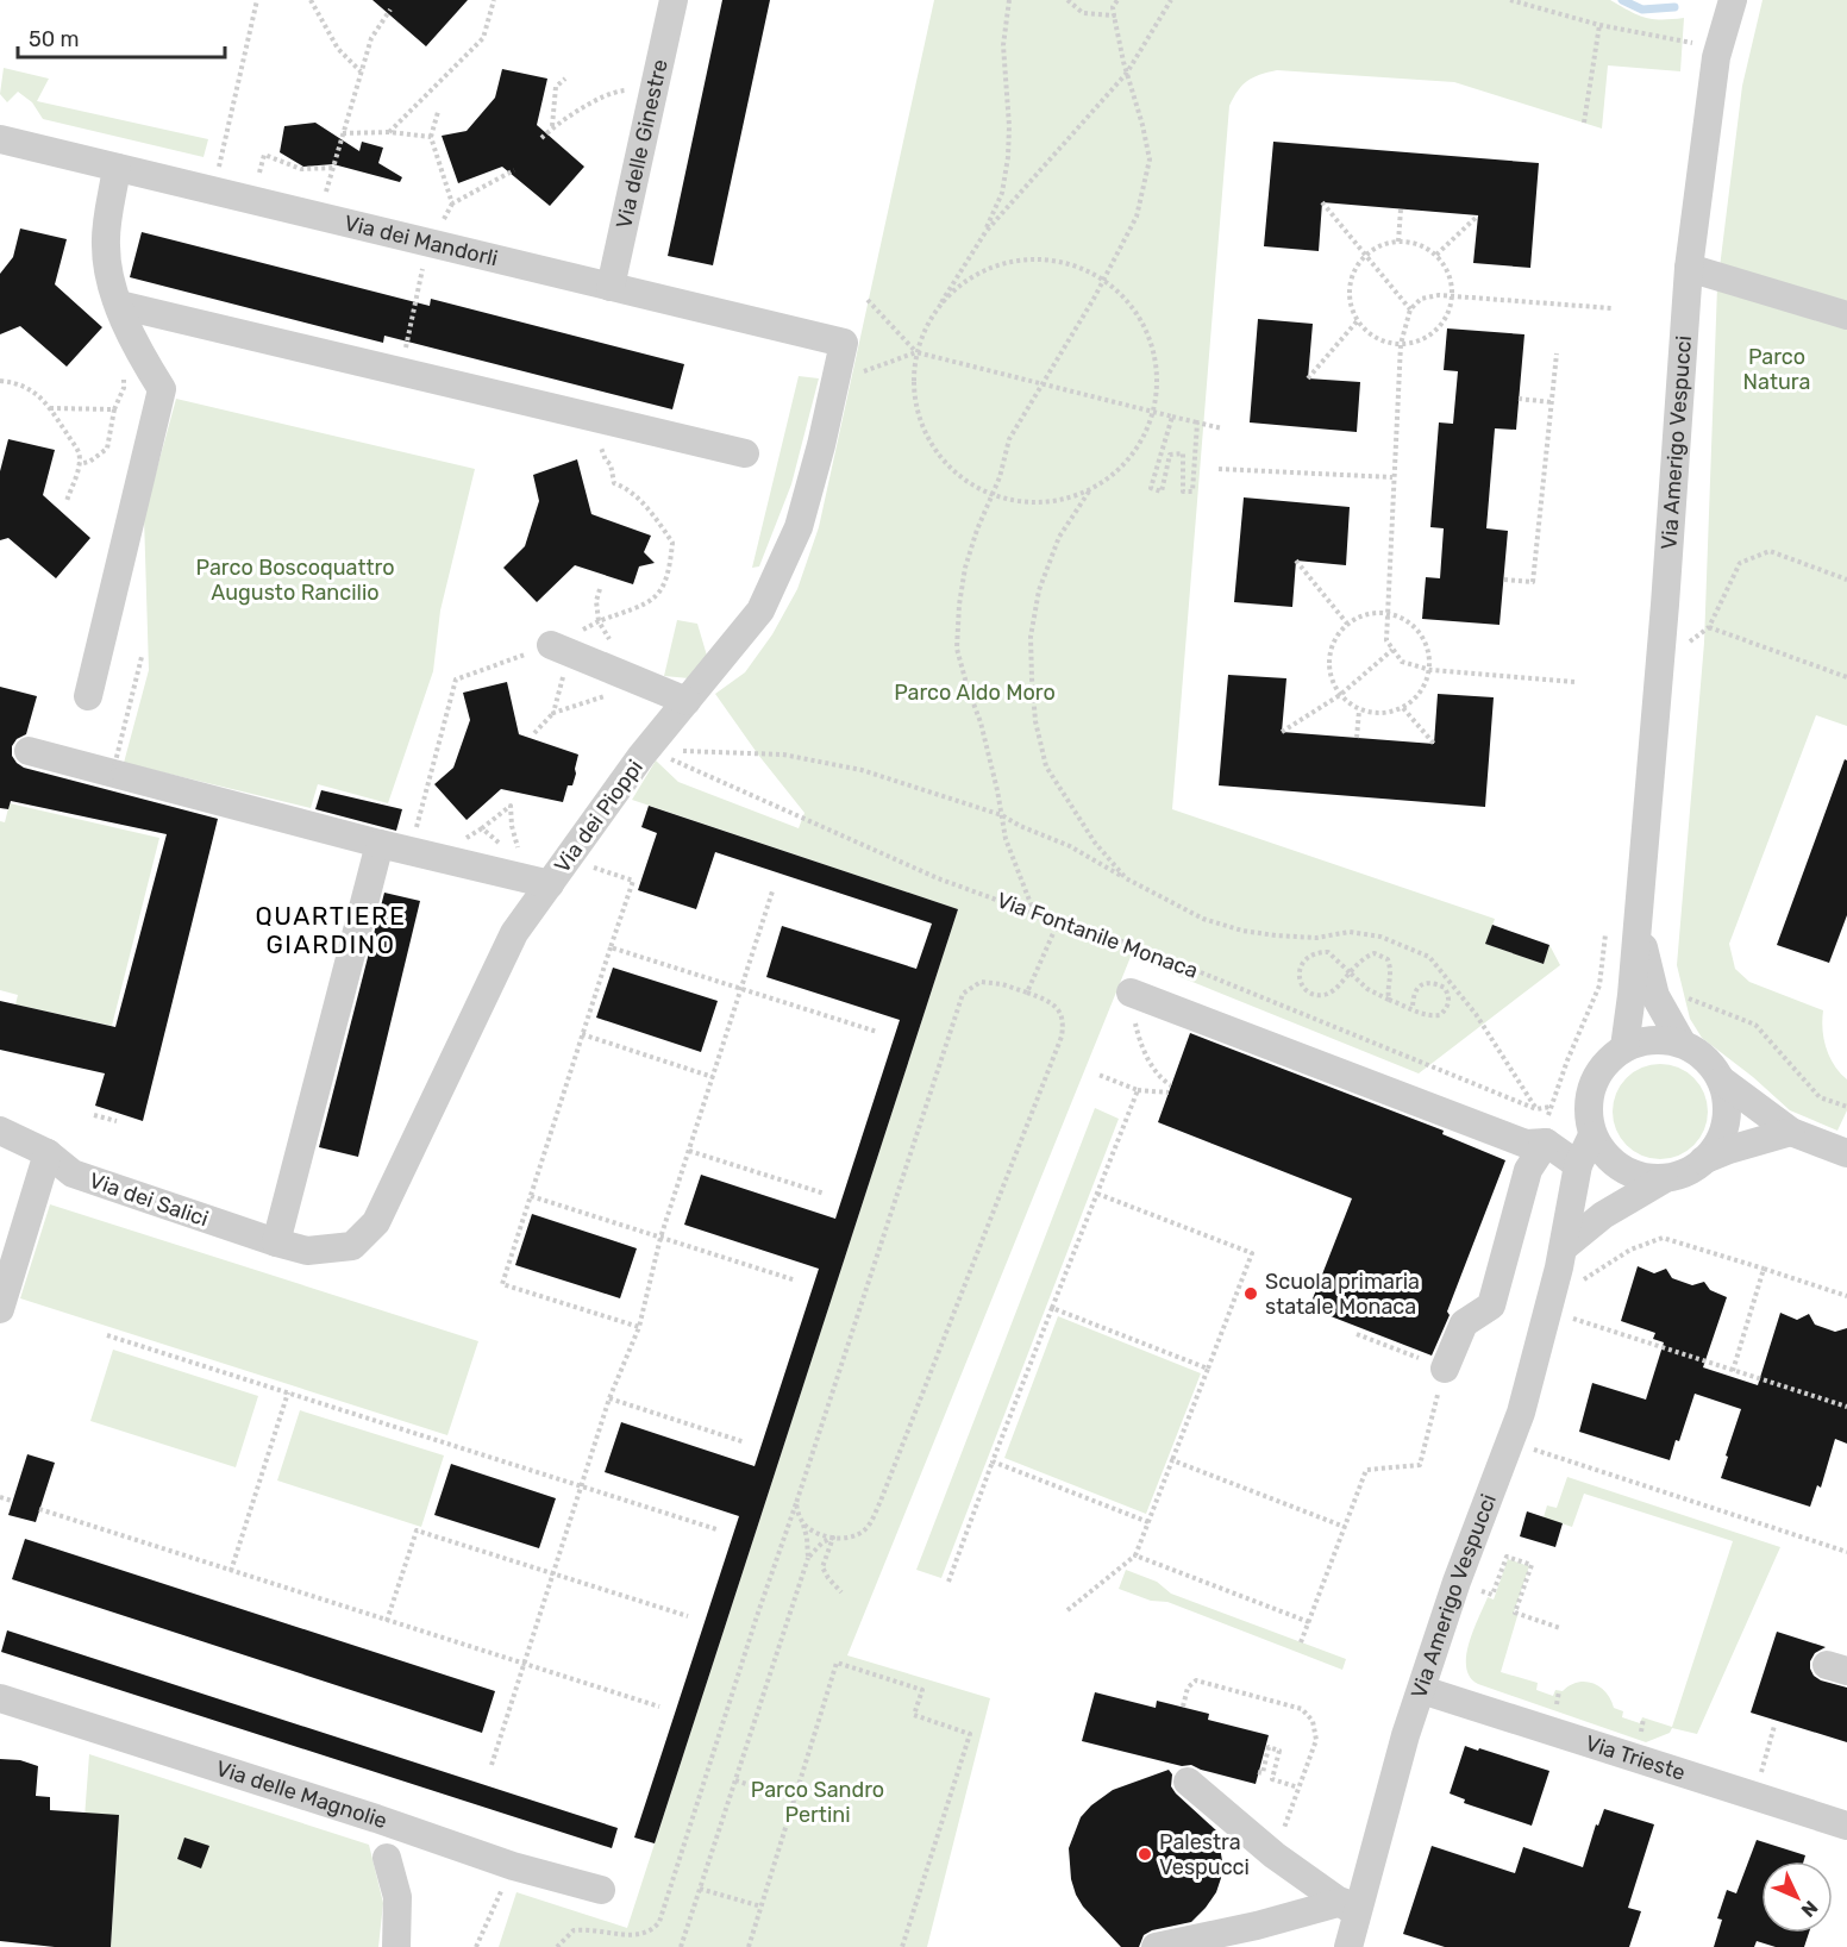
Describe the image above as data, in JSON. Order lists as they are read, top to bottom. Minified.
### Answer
{"streets":{"street":["Via delle Ginestre","Via dei Mandorli","Via Amerigo Vespucci","Via dei Pioppi","Via dei Salici","Via Trieste","Via delle Magnolie"],"path":["Via Fontanile Monaca"]},"crossings":[["Via delle Ginestre","Via dei Mandorli"],["Via dei Mandorli","Via dei Pioppi"],["Via Amerigo Vespucci","Via Trieste"],["Via dei Pioppi","Via Fontanile Monaca"],["Via dei Pioppi","Via dei Salici"]],"districts":["QUARTIERE GIARDINO"],"parks":["Parco Natura","Parco Boscoquattro Augusto Rancilio","Parco Aldo Moro","Parco Sandro Pertini"],"places":["Scuola primaria statale Monaca","Palestra Vespucci"],"scale_bar":"50 m","north":"bottom right"}
